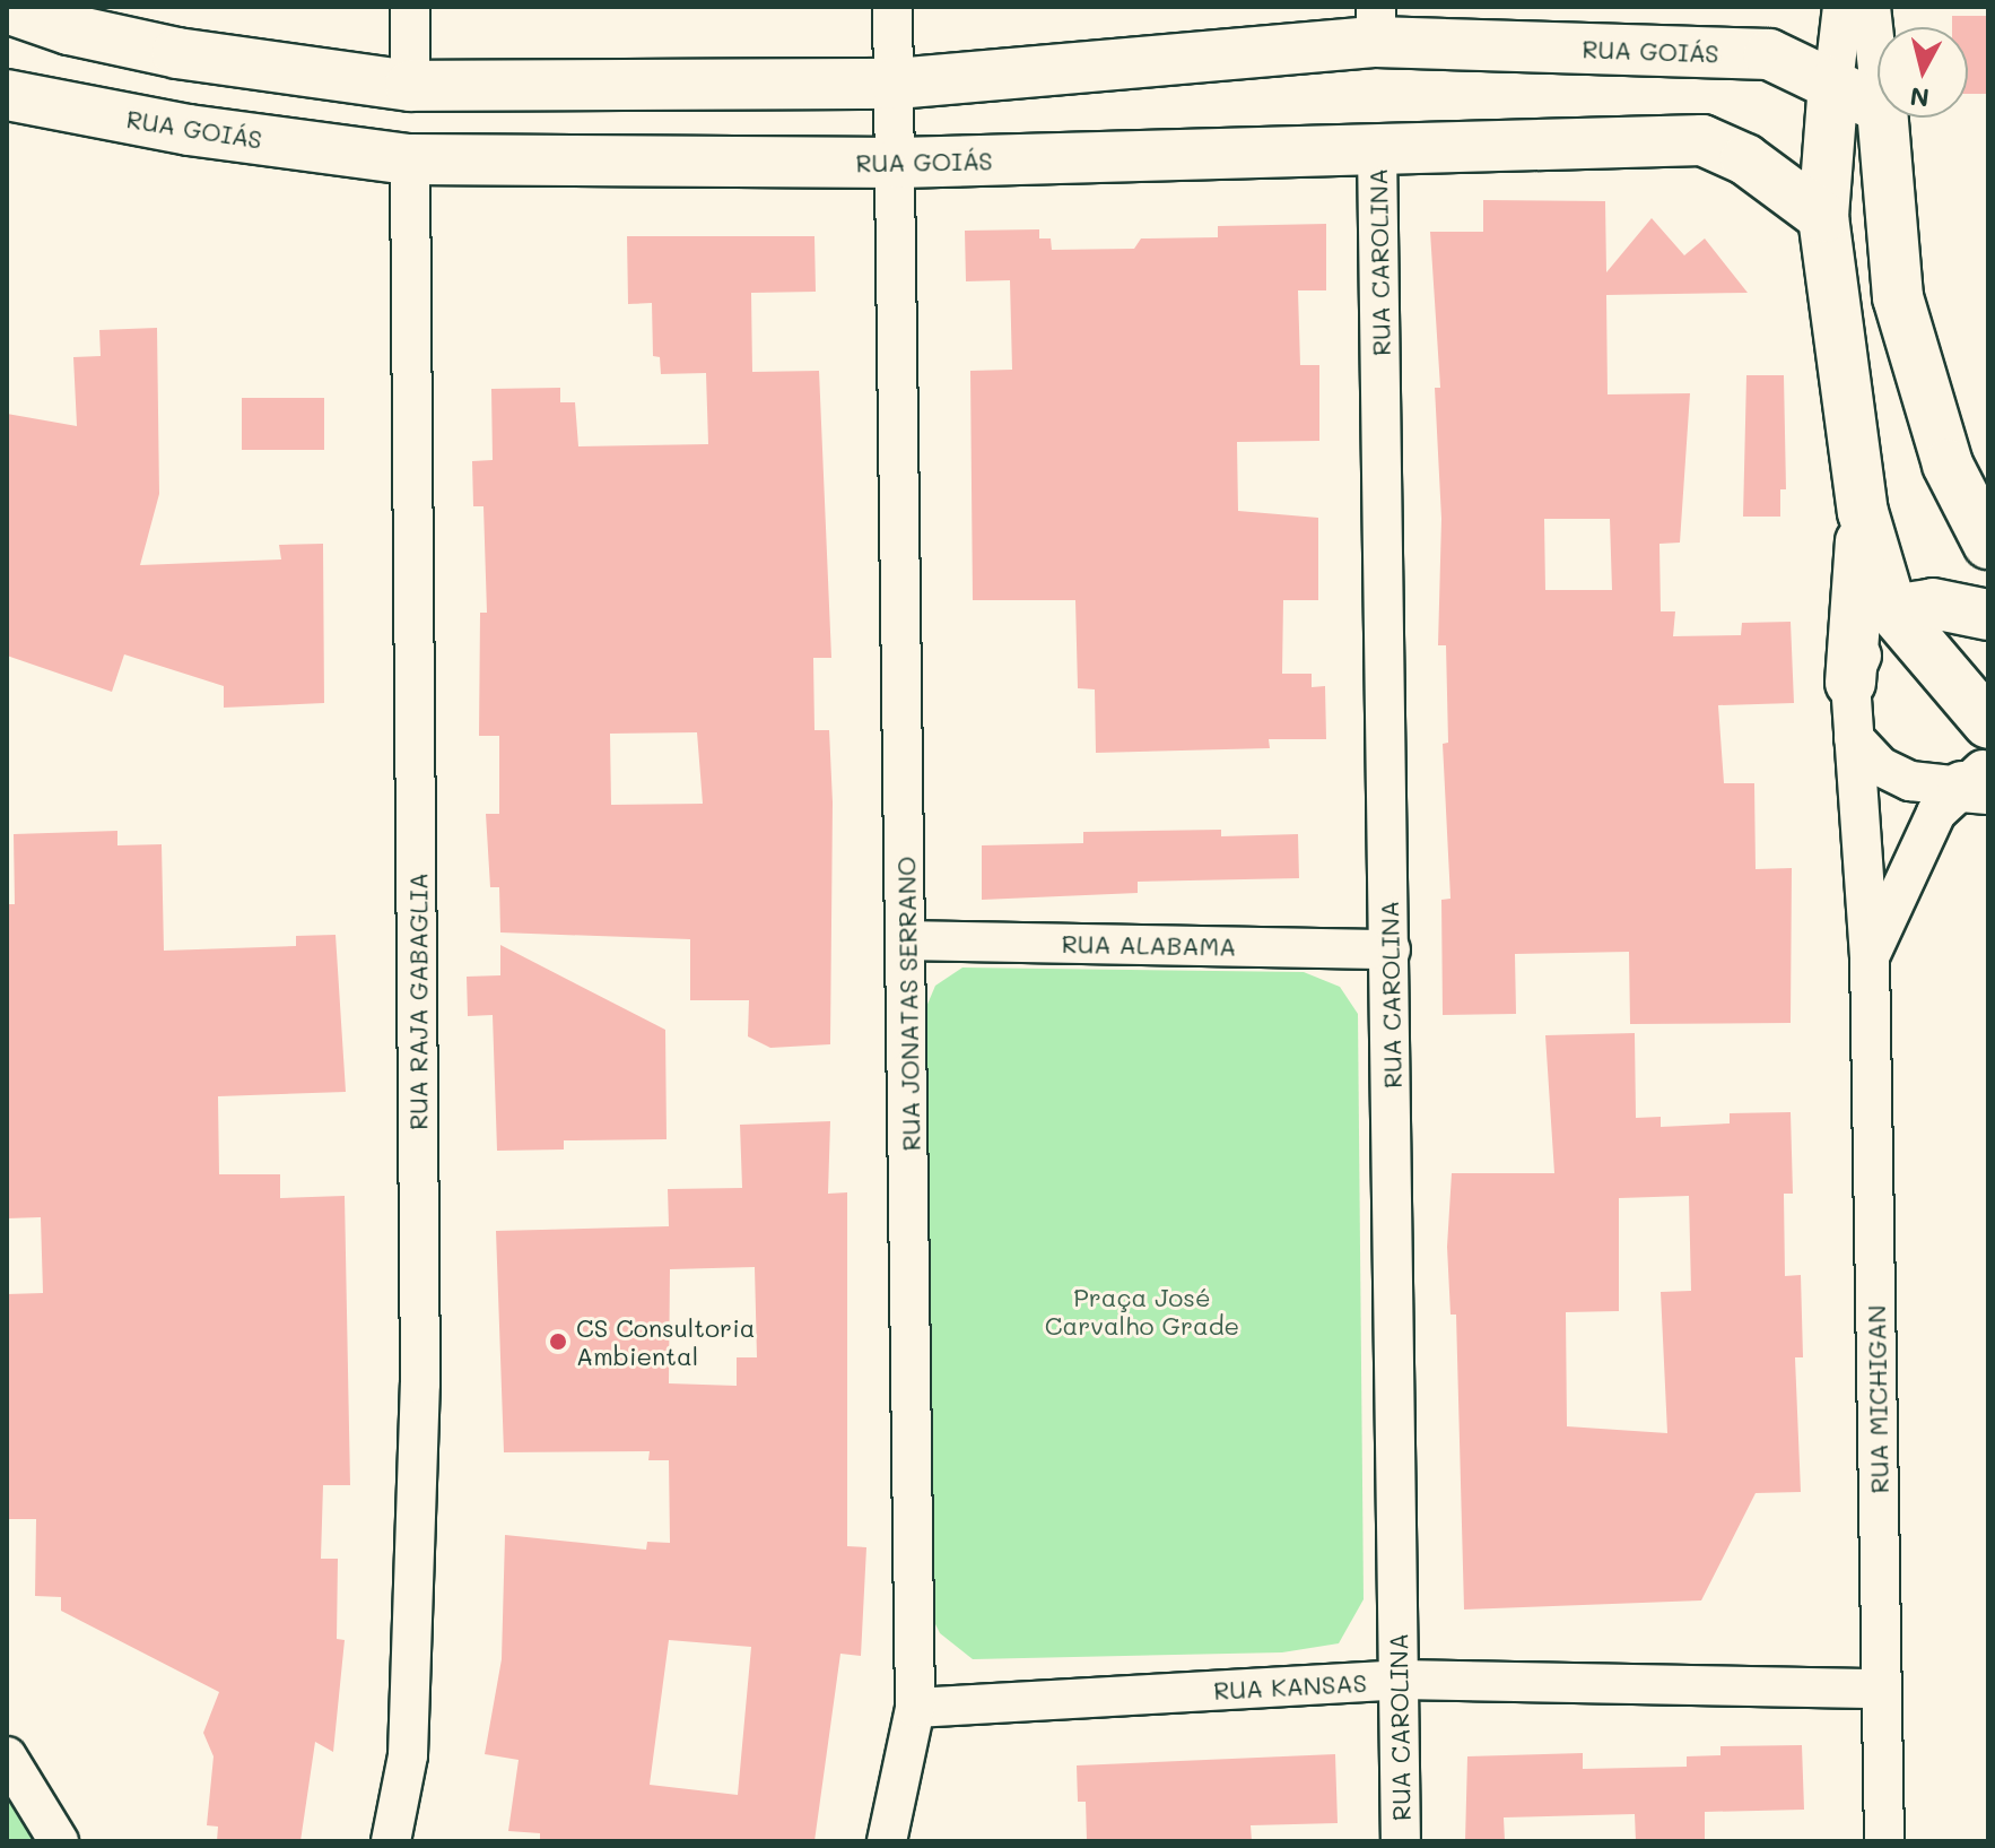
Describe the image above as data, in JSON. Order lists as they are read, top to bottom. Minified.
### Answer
{"streets":{"main road":["RUA GOIÁS"],"street":["RUA CAROLINA","RUA ALABAMA","RUA RAJA GABAGLIA","RUA JONATAS SERRANO","RUA MICHIGAN","RUA KANSAS"]},"crossings":[["RUA GOIÁS","RUA CAROLINA"],["RUA GOIÁS","RUA RAJA GABAGLIA"],["RUA GOIÁS","RUA JONATAS SERRANO"],["RUA CAROLINA","RUA ALABAMA"],["RUA CAROLINA","RUA KANSAS"],["RUA ALABAMA","RUA JONATAS SERRANO"],["RUA JONATAS SERRANO","RUA KANSAS"],["RUA MICHIGAN","RUA KANSAS"]],"parks":["Praça José Carvalho Grade"],"places":["CS Consultoria Ambiental"],"north":"bottom"}
